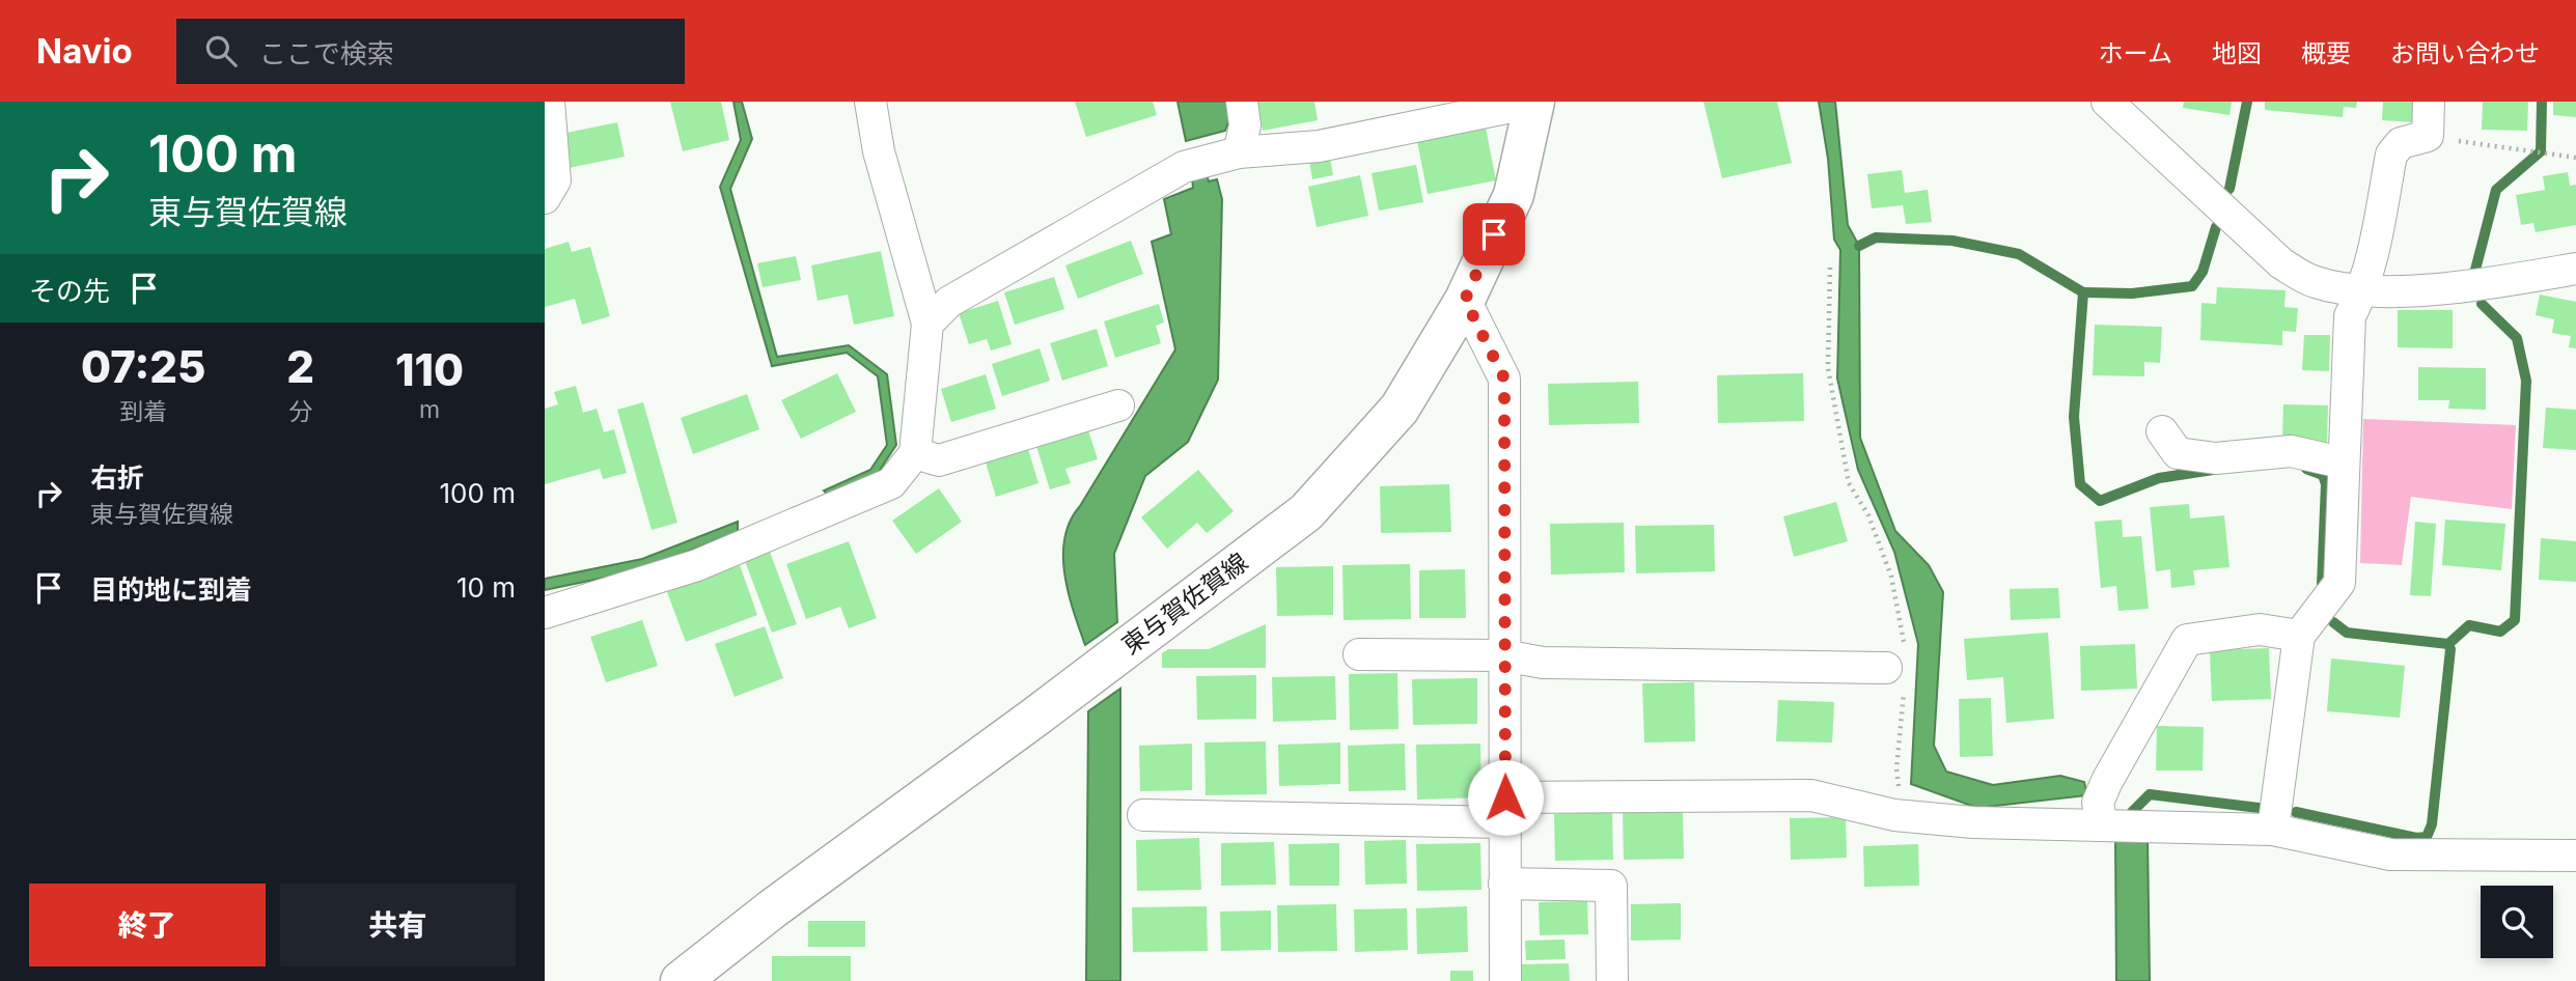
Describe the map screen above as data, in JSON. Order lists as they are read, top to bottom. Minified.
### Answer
{"streets":{"main road":["東与賀佐賀線"]},"page":{"header":"Navio","search":"ここで検索","nav":["ホーム","地図","概要","お問い合わせ"],"turn":["100 m","東与賀佐賀線"],"then":"その先","eta":["07:25","到着","2","分","110","m"],"list":[{"name":"右折","note":"東与賀佐賀線","value":"100 m"},{"name":"目的地に到着","value":"10 m"}],"buttons":["終了","共有"]}}
